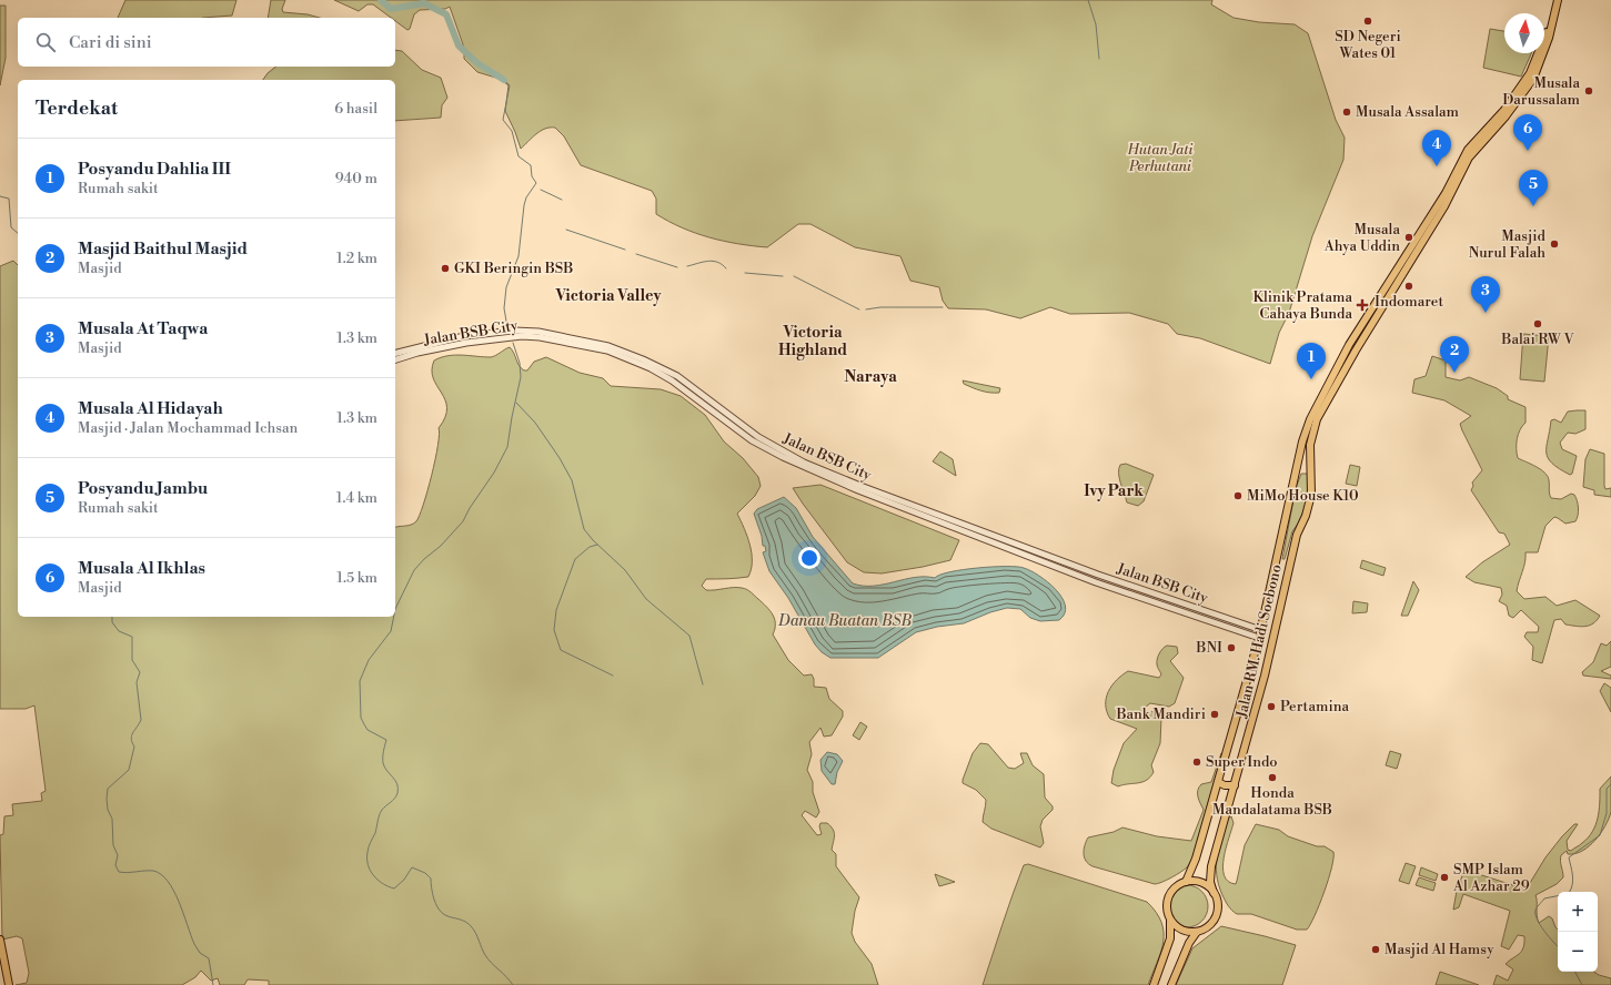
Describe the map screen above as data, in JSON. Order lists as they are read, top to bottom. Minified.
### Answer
{"streets":{"main road":["Jalan RM. Hadi Soebono"],"street":["Jalan BSB City"]},"crossings":[["Jalan BSB City","Jalan RM. Hadi Soebono"]],"districts":["Victoria Valley","Victoria Highland","Naraya","Ivy Park"],"water":["Danau Buatan BSB"],"parks":["Hutan Jati Perhutani"],"places":{"other":["SD Negeri Wates 01","Musala Darussalam","Musala Assalam","Musala Ahya Uddin","Masjid Nurul Falah","GKI Beringin BSB","Indomaret","Balai RW V","MiMo House K10","BNI","Pertamina","Bank Mandiri","Super Indo","Honda Mandalatama BSB","SMP Islam Al Azhar 29","Masjid Al Hamsy"],"health":["Klinik Pratama Cahaya Bunda"]},"north":"top","page":{"search":"Cari di sini","heading":["Terdekat","6 hasil"],"pins":["6","4","5","3","2","1"],"list":[{"mark":"1","name":"Posyandu Dahlia III","note":"Rumah sakit","value":"940 m"},{"mark":"2","name":"Masjid Baithul Masjid","note":"Masjid","value":"1.2 km"},{"mark":"3","name":"Musala At Taqwa","note":"Masjid","value":"1.3 km"},{"mark":"4","name":"Musala Al Hidayah","note":"Masjid · Jalan Mochammad Ichsan","value":"1.3 km"},{"mark":"5","name":"Posyandu Jambu","note":"Rumah sakit","value":"1.4 km"},{"mark":"6","name":"Musala Al Ikhlas","note":"Masjid","value":"1.5 km"}],"map_buttons":["+","−"]}}
